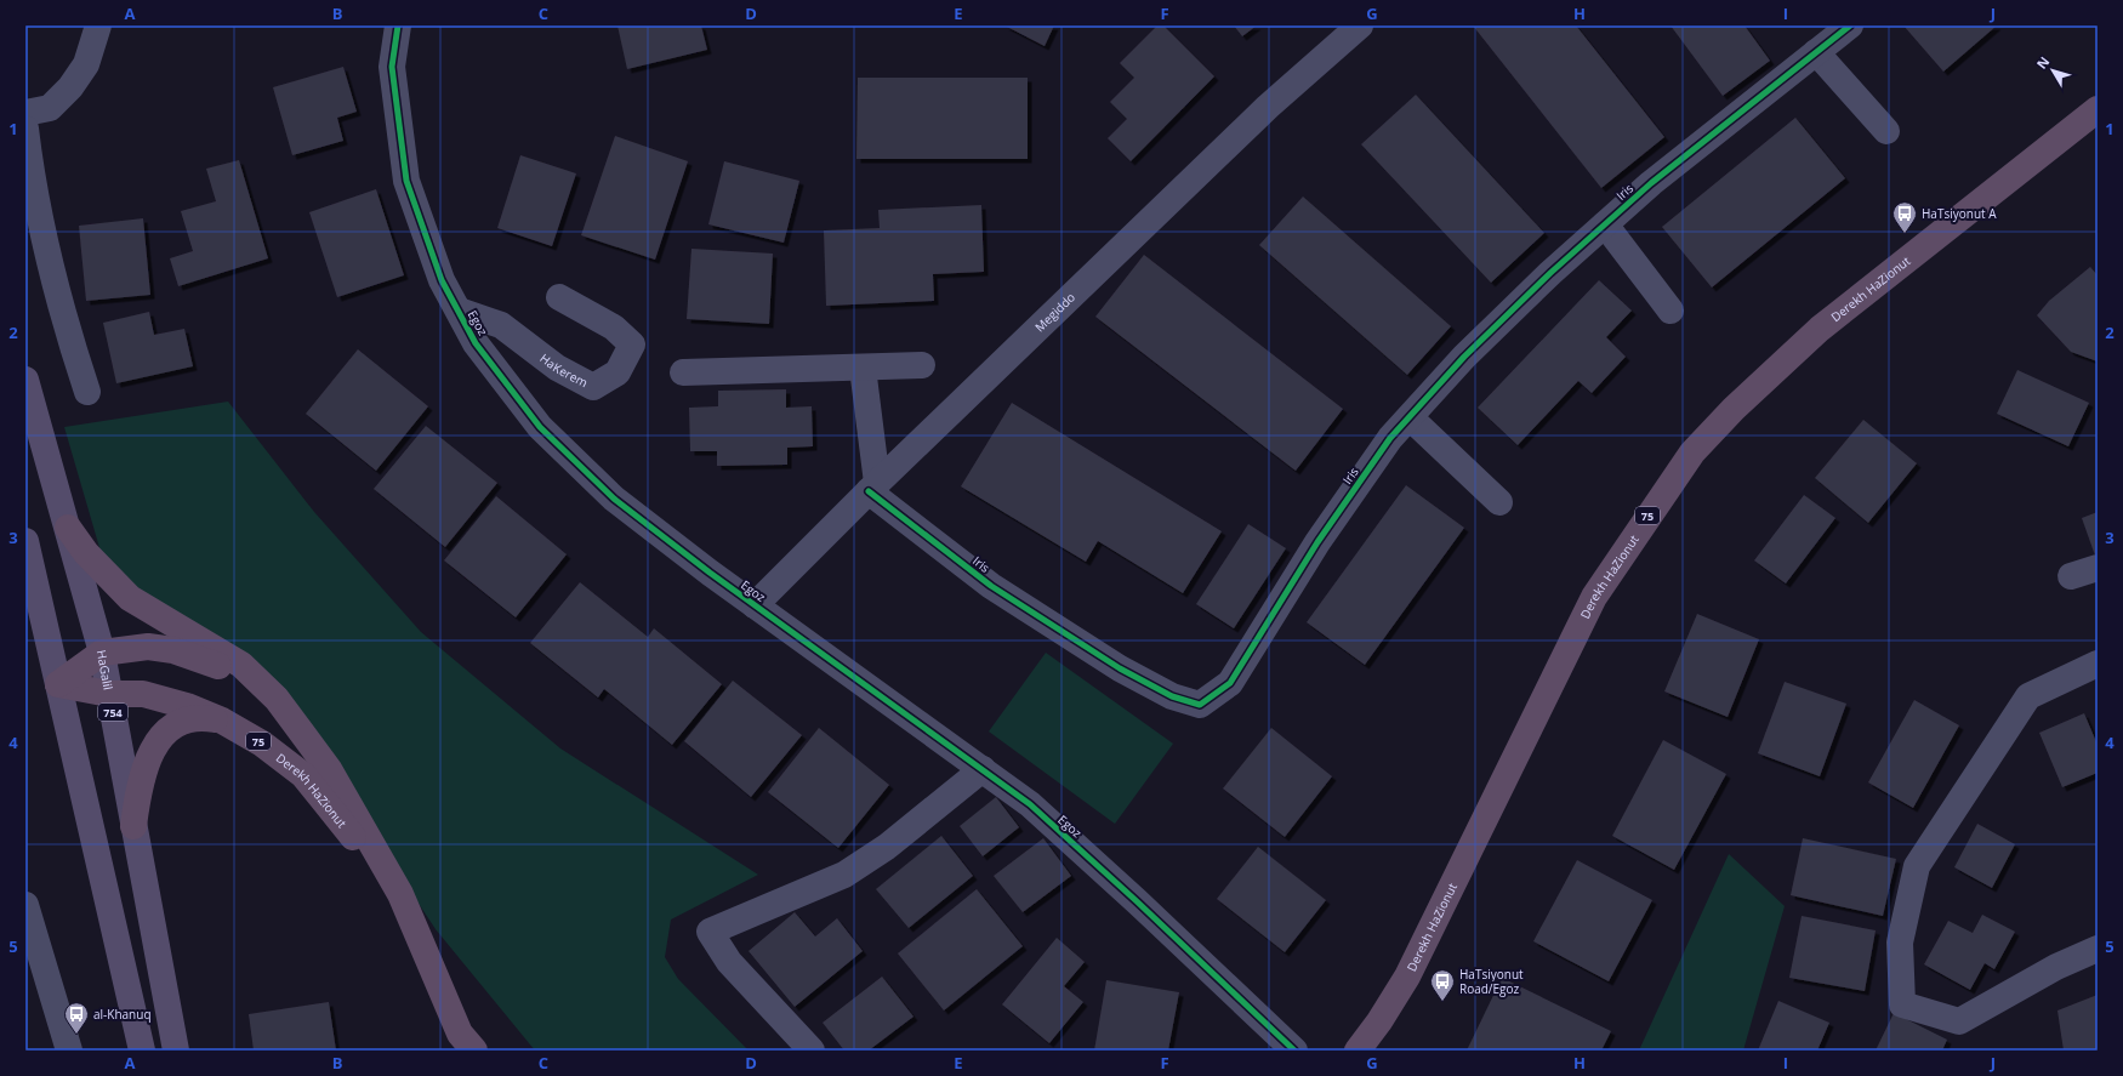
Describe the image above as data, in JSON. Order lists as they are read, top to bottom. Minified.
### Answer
{"streets":{"highway":["Derekh HaZionut","75"],"main road":["HaGalil","754"],"street":["Iris","Megiddo","Egoz","HaKerem"]},"crossings":[["Iris","Megiddo"],["Derekh HaZionut","75"],["Derekh HaZionut","HaGalil"],["Megiddo","Egoz"],["Egoz","HaKerem"],["75","HaGalil"]],"places":{"bus stop":["HaTsiyonut A","HaTsiyonut Road/Egoz","al-Khanuq"]},"north":"top left","grid":{"columns":["A","B","C","D","E","F","G","H","I","J"],"rows":["1","2","3","4","5"]}}
